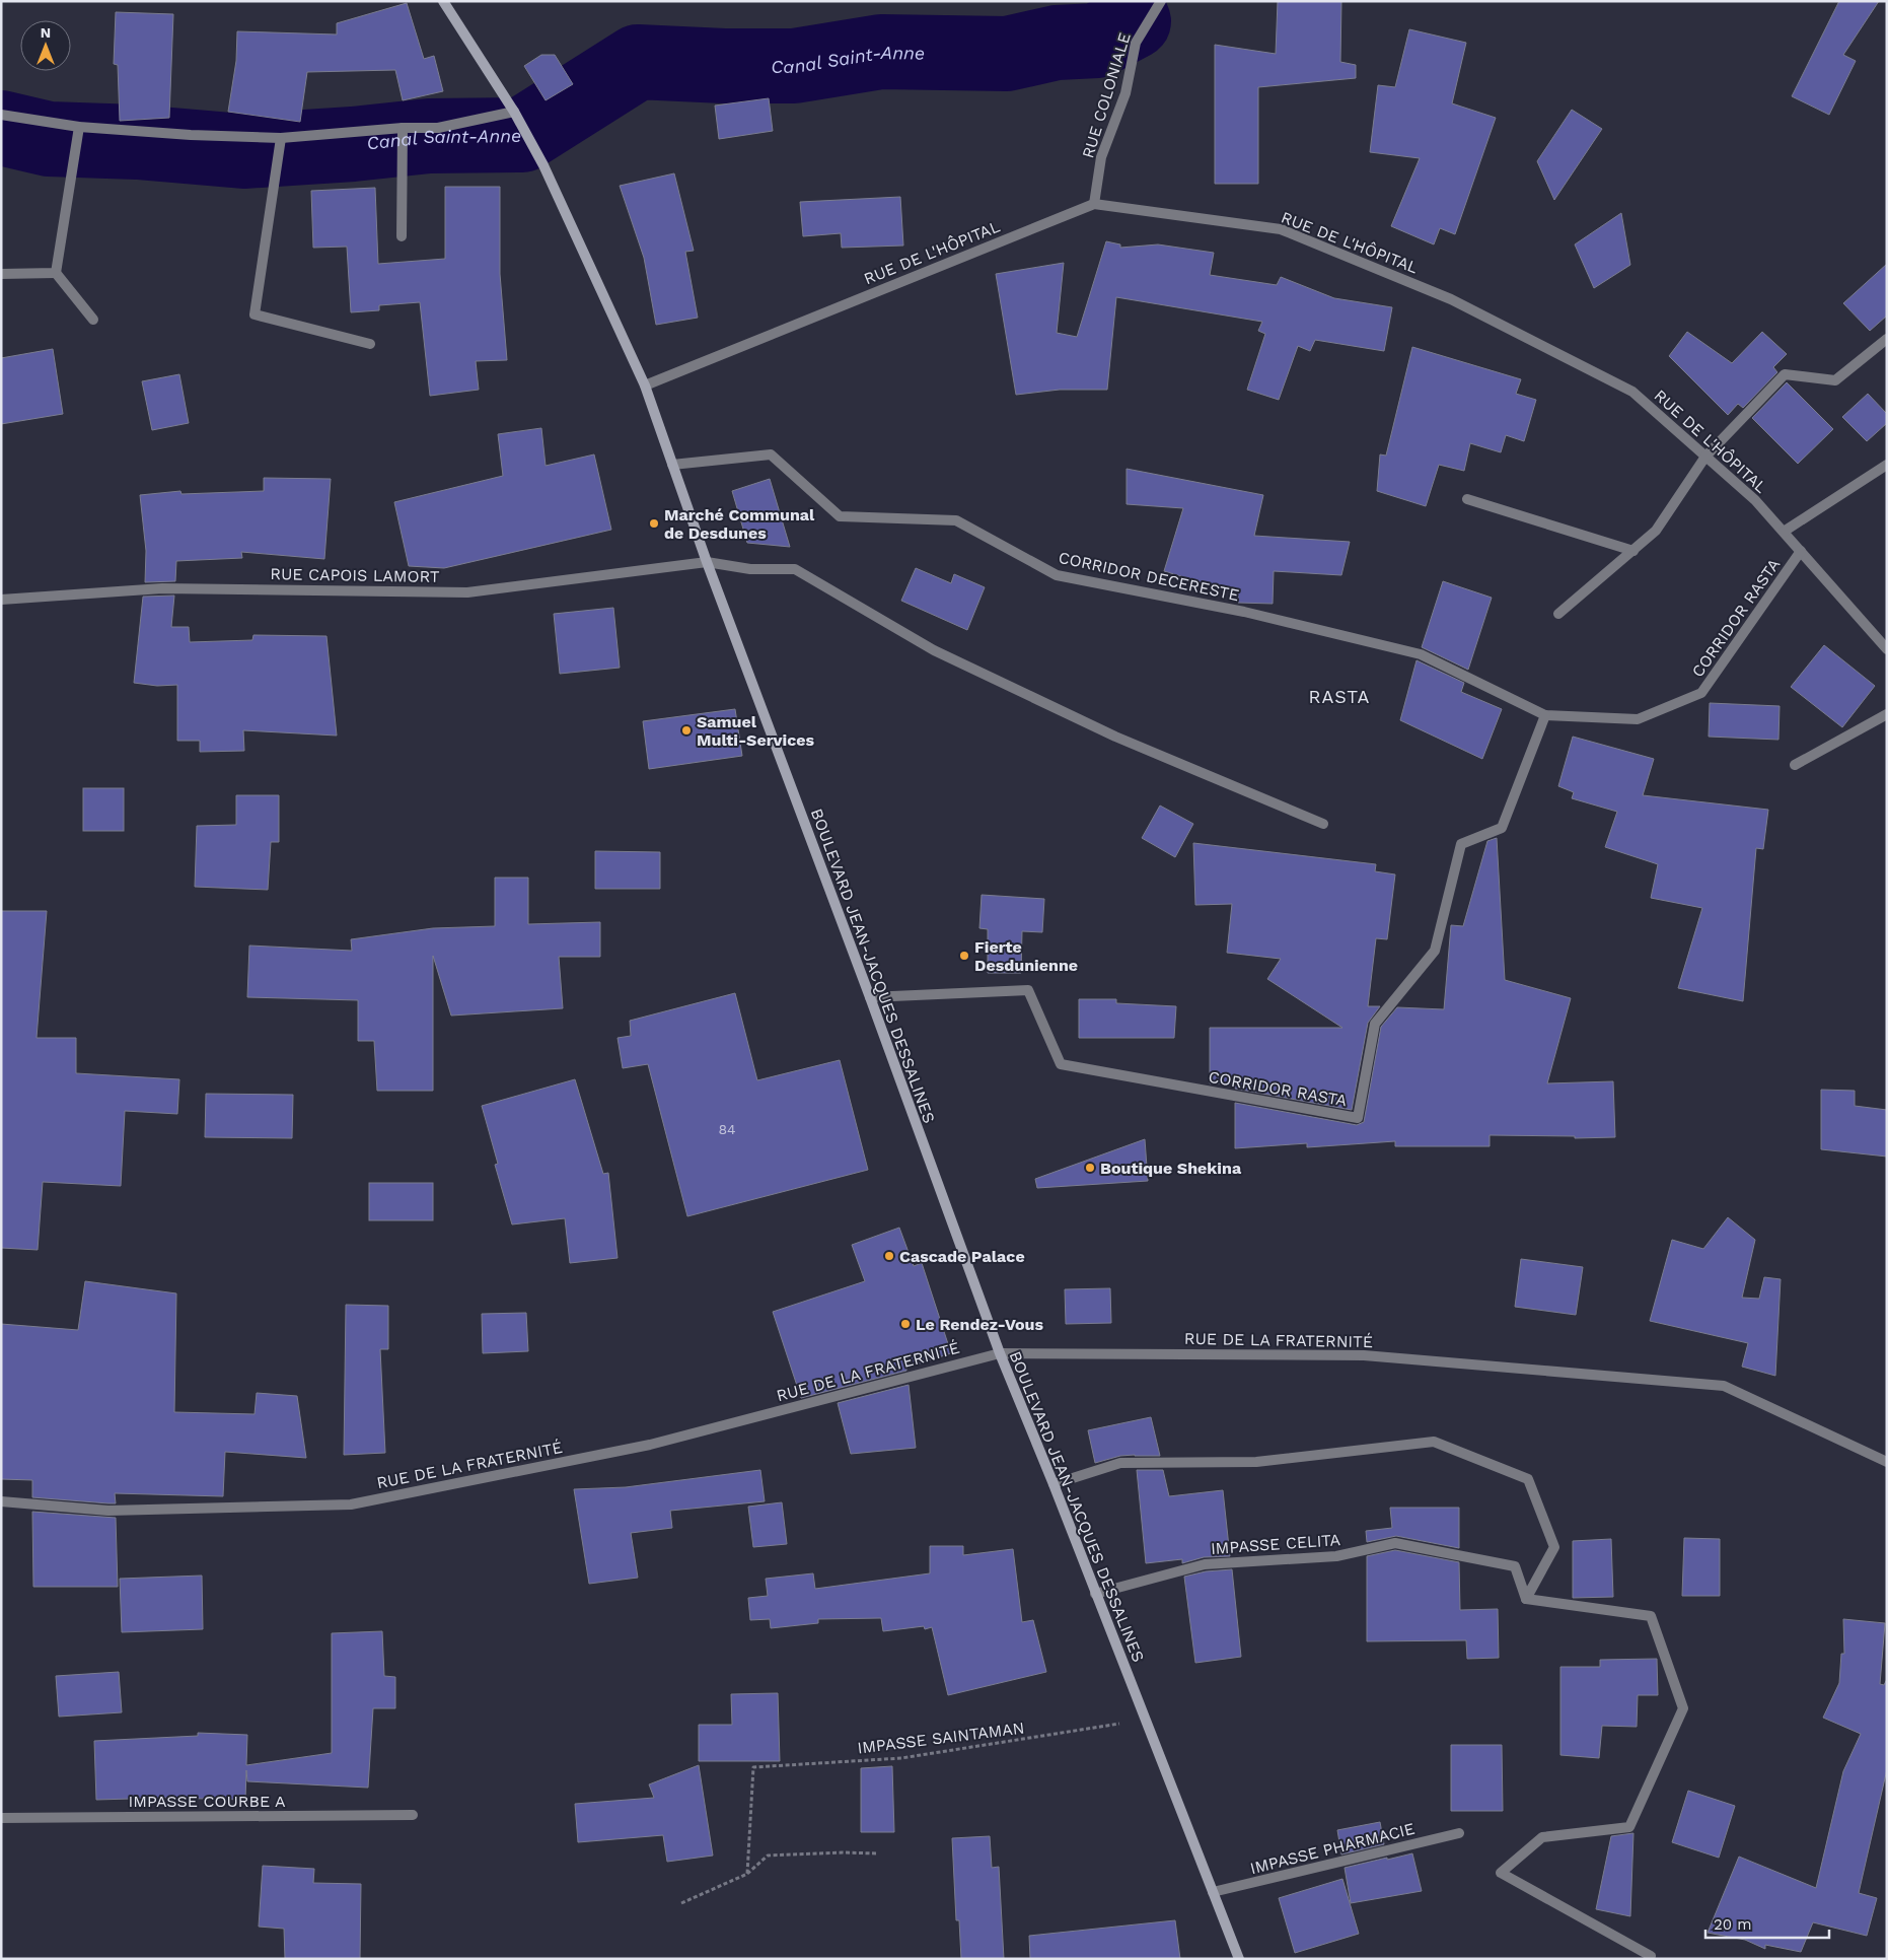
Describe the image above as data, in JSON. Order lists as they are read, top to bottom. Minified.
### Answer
{"streets":{"street":["RUE COLONIALE","RUE DE L'HÔPITAL","RUE CAPOIS LAMORT","CORRIDOR DECERESTE","CORRIDOR RASTA","BOULEVARD JEAN-JACQUES DESSALINES","RUE DE LA FRATERNITÉ","IMPASSE CELITA","IMPASSE COURBE A","IMPASSE PHARMACIE"],"path":["IMPASSE SAINTAMAN"]},"crossings":[["RUE COLONIALE","RUE DE L'HÔPITAL"],["RUE DE L'HÔPITAL","CORRIDOR RASTA"],["RUE DE L'HÔPITAL","BOULEVARD JEAN-JACQUES DESSALINES"],["RUE CAPOIS LAMORT","BOULEVARD JEAN-JACQUES DESSALINES"],["CORRIDOR DECERESTE","CORRIDOR RASTA"],["CORRIDOR DECERESTE","BOULEVARD JEAN-JACQUES DESSALINES"],["CORRIDOR RASTA","BOULEVARD JEAN-JACQUES DESSALINES"],["BOULEVARD JEAN-JACQUES DESSALINES","RUE DE LA FRATERNITÉ"],["BOULEVARD JEAN-JACQUES DESSALINES","IMPASSE CELITA"],["BOULEVARD JEAN-JACQUES DESSALINES","IMPASSE SAINTAMAN"],["BOULEVARD JEAN-JACQUES DESSALINES","IMPASSE PHARMACIE"]],"districts":["RASTA"],"water":["Canal Saint-Anne"],"places":["Marché Communal de Desdunes","Samuel Multi-Services","Fierte Desdunienne","Boutique Shekina","Cascade Palace","Le Rendez-Vous"],"house_numbers":["84"],"scale_bar":"20 m","north":"top"}
